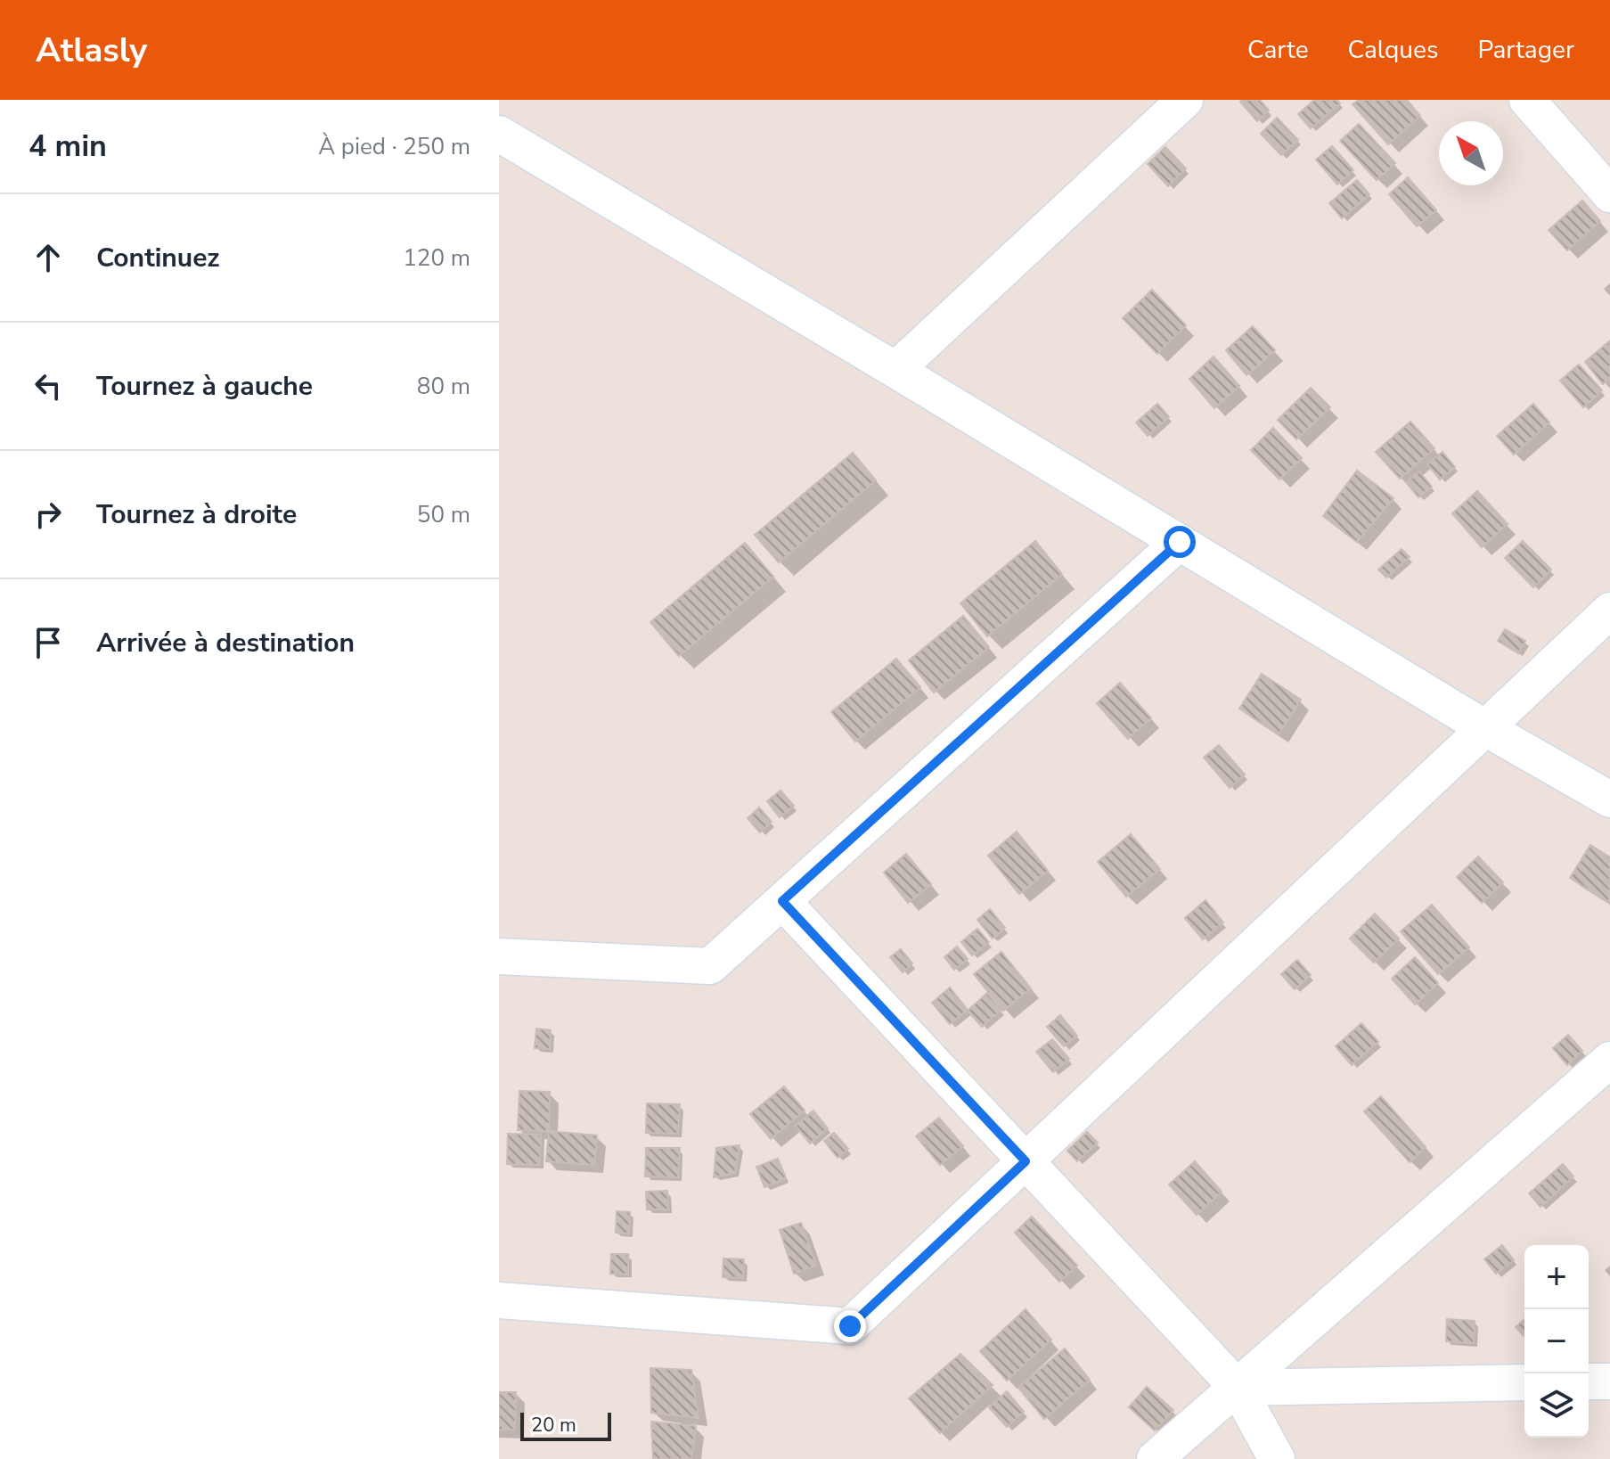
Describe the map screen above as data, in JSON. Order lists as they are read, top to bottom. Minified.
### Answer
{"scale_bar":"20 m","north":"top left","page":{"header":"Atlasly","nav":["Carte","Calques","Partager"],"heading":["4 min","À pied · 250 m"],"list":[["Continuez","120 m"],["Tournez à gauche","80 m"],["Tournez à droite","50 m"],"Arrivée à destination"],"map_buttons":["+","−"],"scale":"20 m"}}
